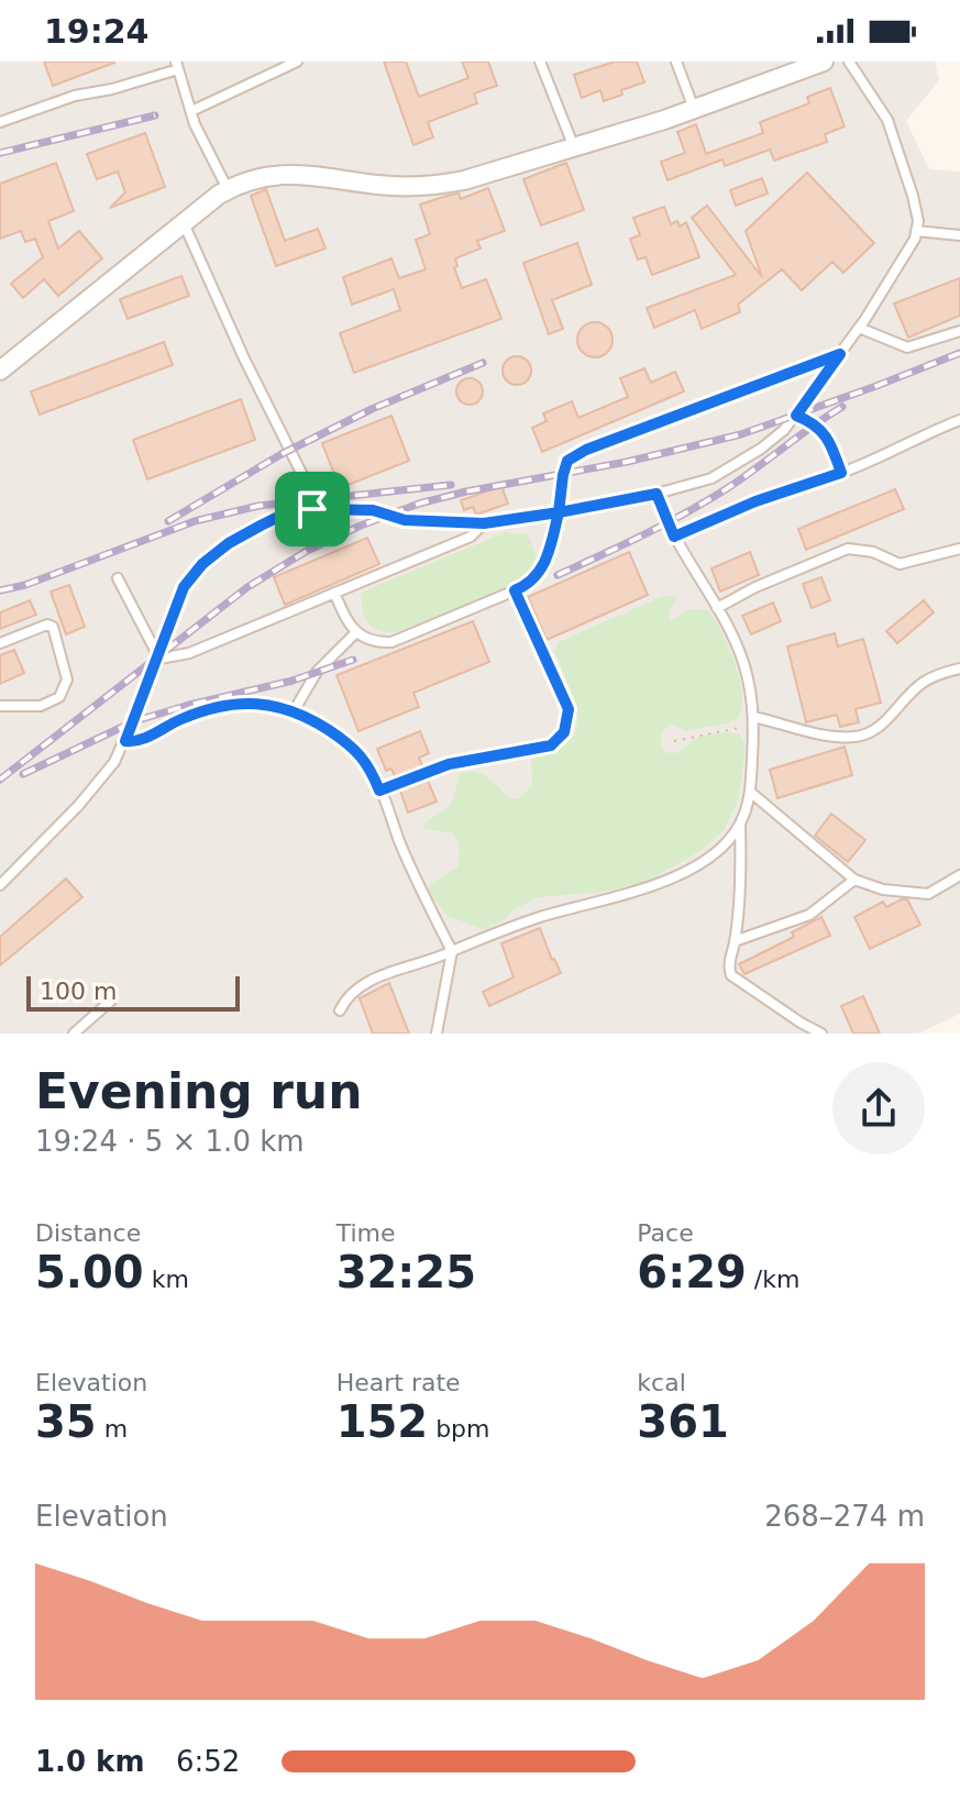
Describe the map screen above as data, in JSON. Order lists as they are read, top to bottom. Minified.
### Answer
{"scale_bar":"100 m","page":{"status":"19:24","scale":"100 m","heading":["Evening run","19:24 · 5 × 1.0 km"],"stats":[["Distance","5.00 km"],["Time","32:25"],["Pace","6:29 /km"],["Elevation","35 m"],["Heart rate","152 bpm"],["kcal","361"]],"chart":["Elevation","268–274 m"],"list":[{"name":"1.0 km","note":"6:52"}]}}
